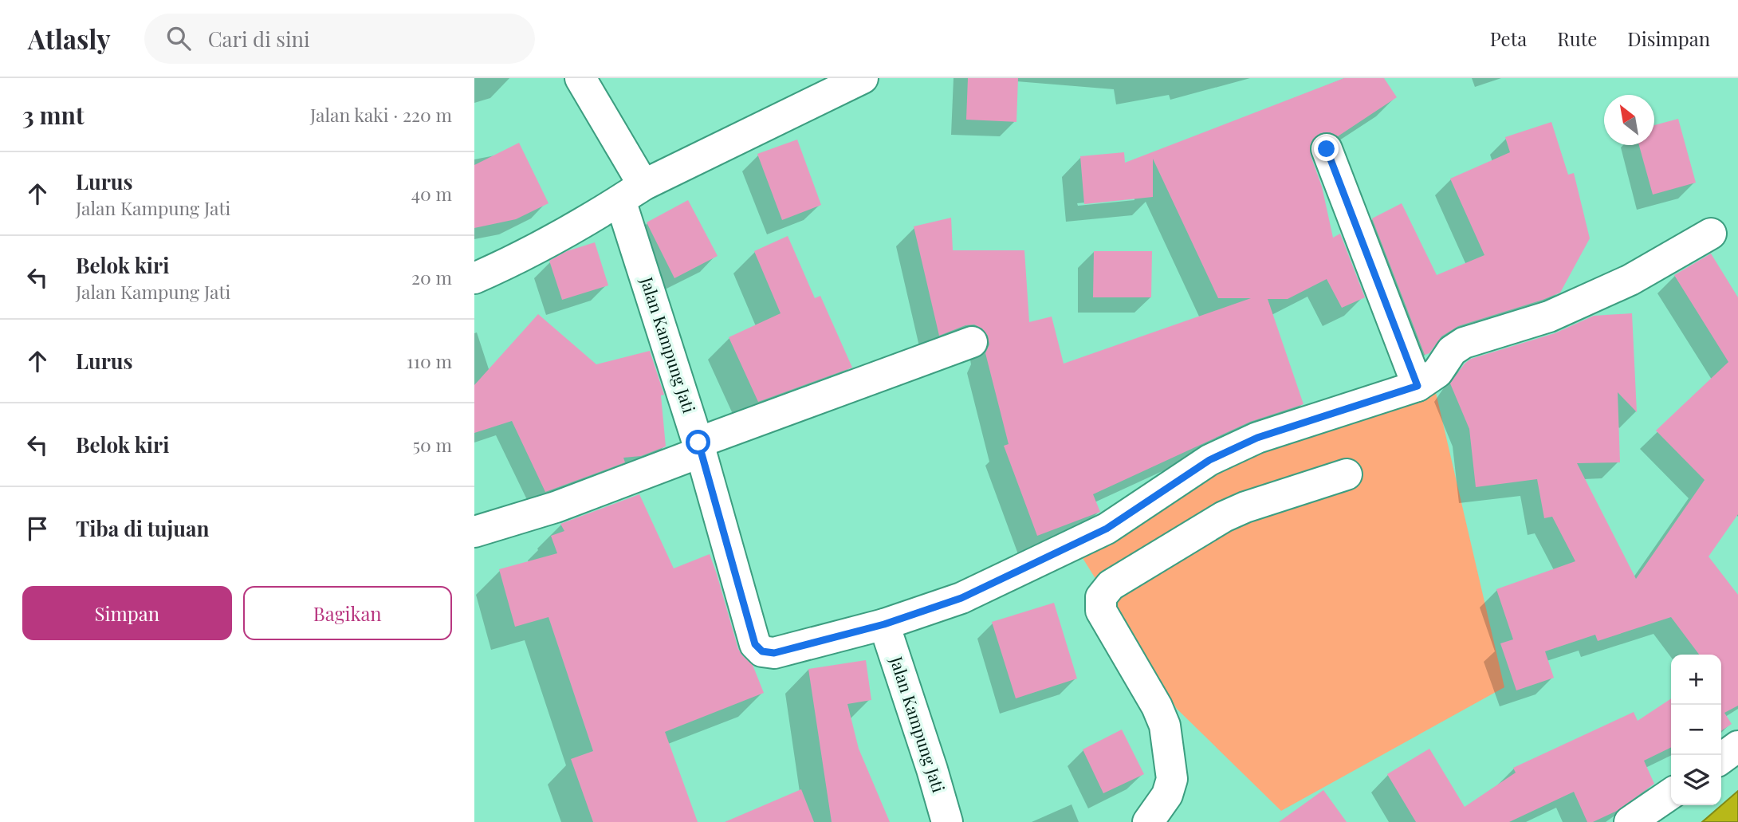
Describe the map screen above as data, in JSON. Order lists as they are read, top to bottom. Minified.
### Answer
{"streets":{"street":["Jalan Kampung Jati"]},"north":"top left","page":{"header":"Atlasly","search":"Cari di sini","nav":["Peta","Rute","Disimpan"],"heading":["3 mnt","Jalan kaki · 220 m"],"list":[["Lurus","Jalan Kampung Jati","40 m"],["Belok kiri","Jalan Kampung Jati","20 m"],["Lurus","110 m"],["Belok kiri","50 m"],"Tiba di tujuan"],"buttons":["Simpan","Bagikan"],"map_buttons":["+","−"]}}
